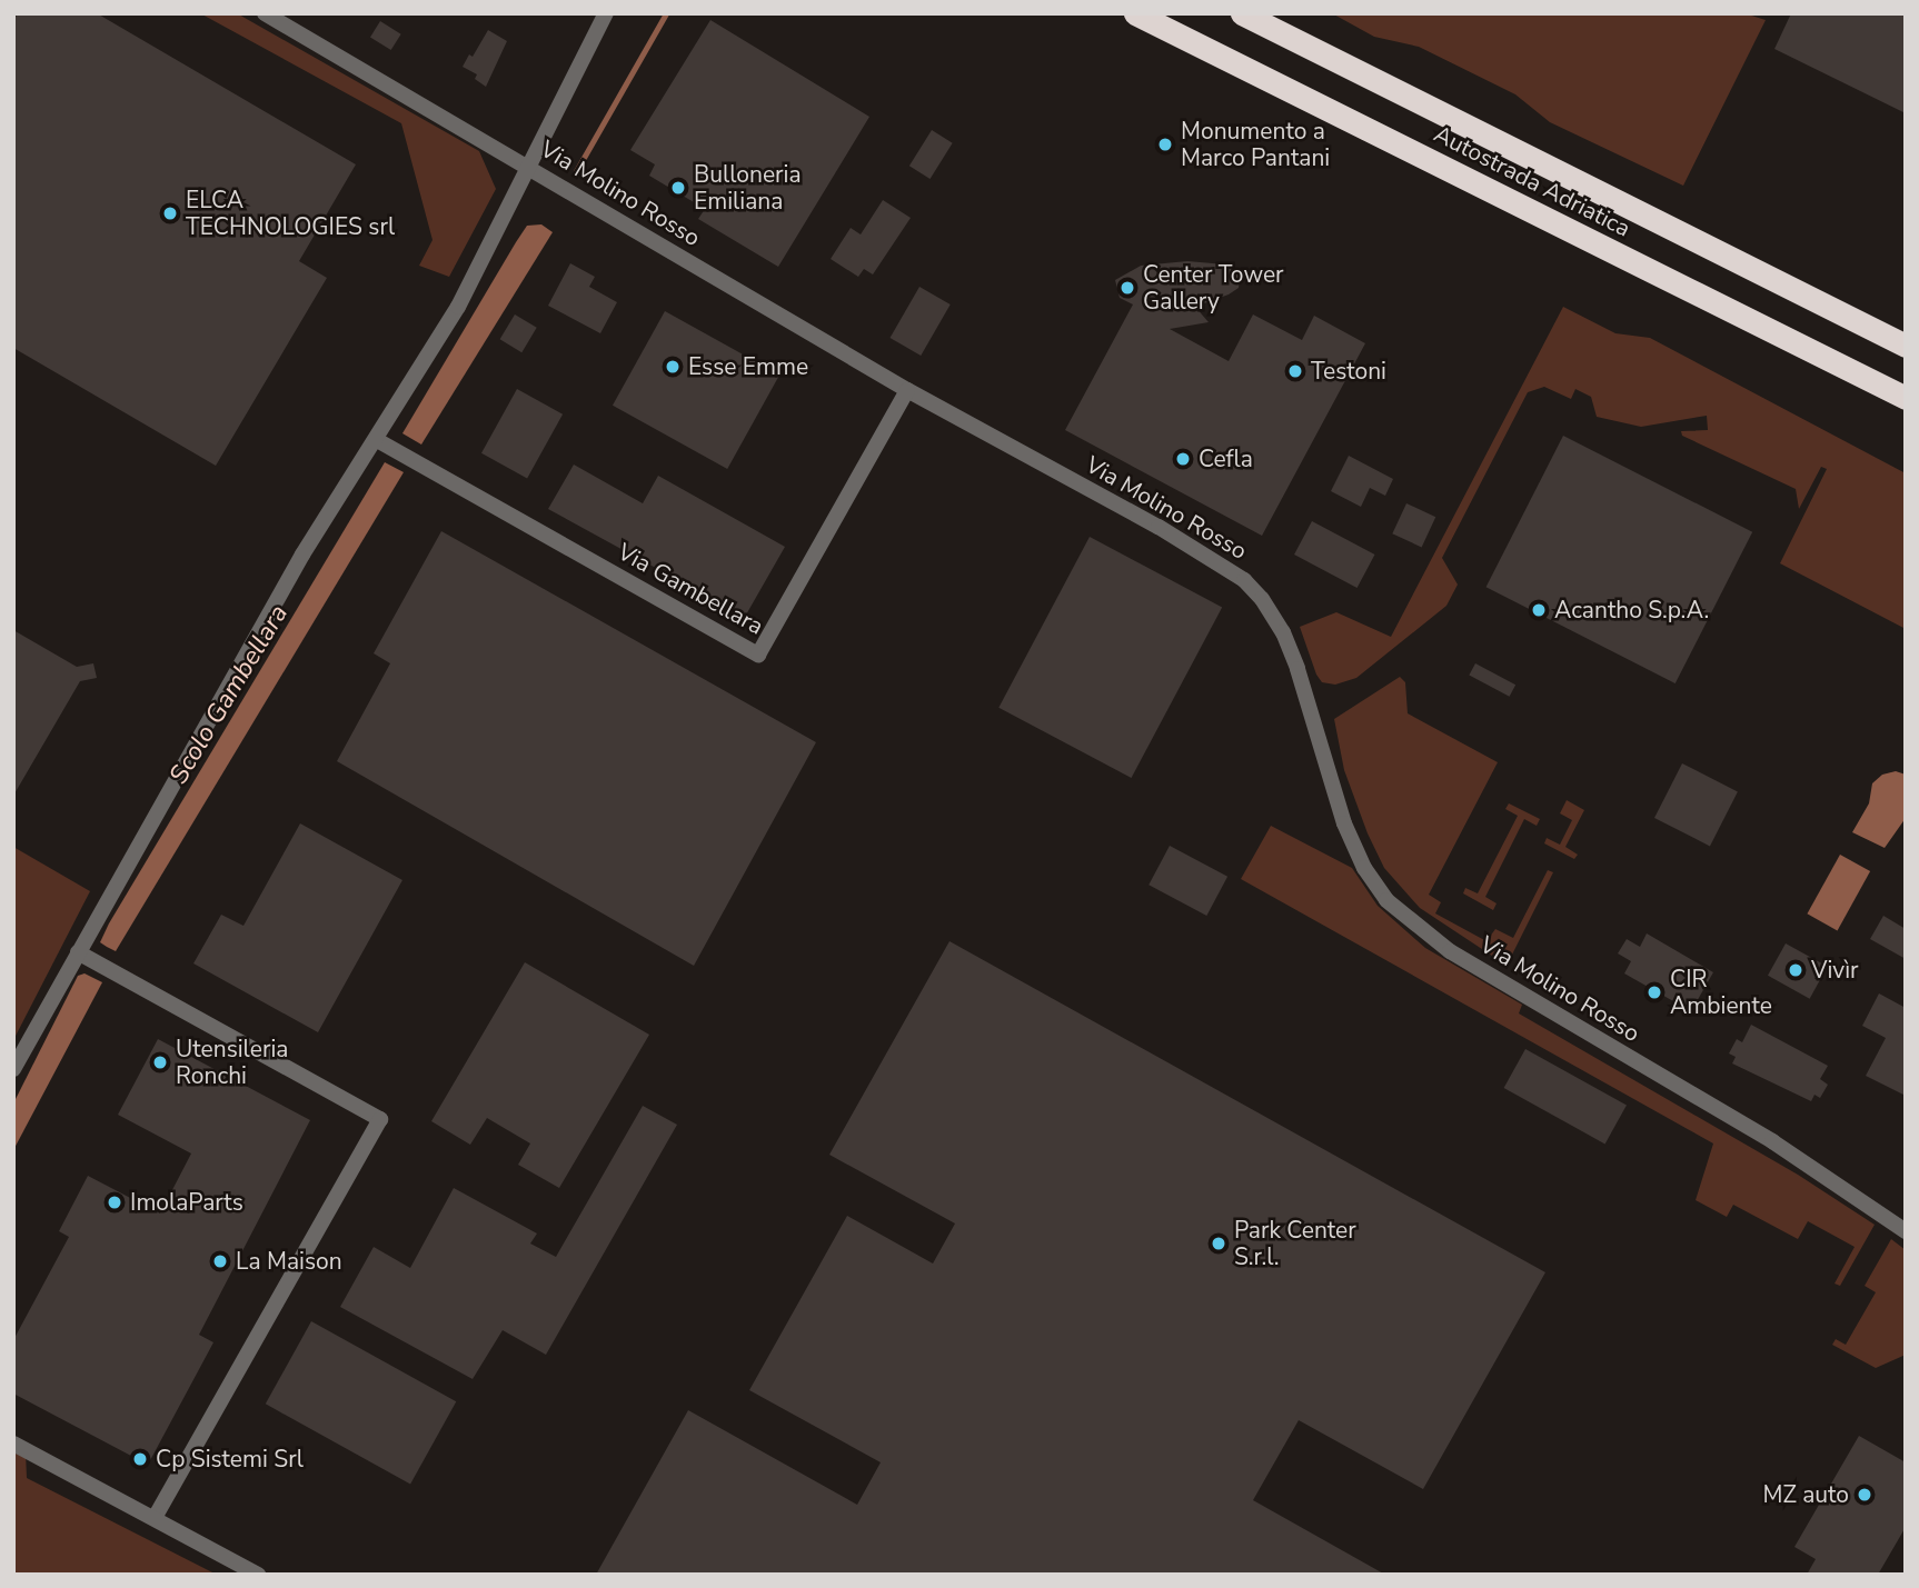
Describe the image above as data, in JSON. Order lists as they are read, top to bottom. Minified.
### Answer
{"streets":{"highway":["Autostrada Adriatica"],"street":["Via Molino Rosso","Via Gambellara"]},"crossings":[["Via Molino Rosso","Via Gambellara"]],"water":["Scolo Gambellara"],"places":["Monumento a Marco Pantani","Bulloneria Emiliana","ELCA TECHNOLOGIES srl","Center Tower Gallery","Esse Emme","Testoni","Cefla","Acantho S.p.A.","Vivìr","CIR Ambiente","Utensileria Ronchi","ImolaParts","Park Center S.r.l.","La Maison","Cp Sistemi Srl","MZ auto"]}
